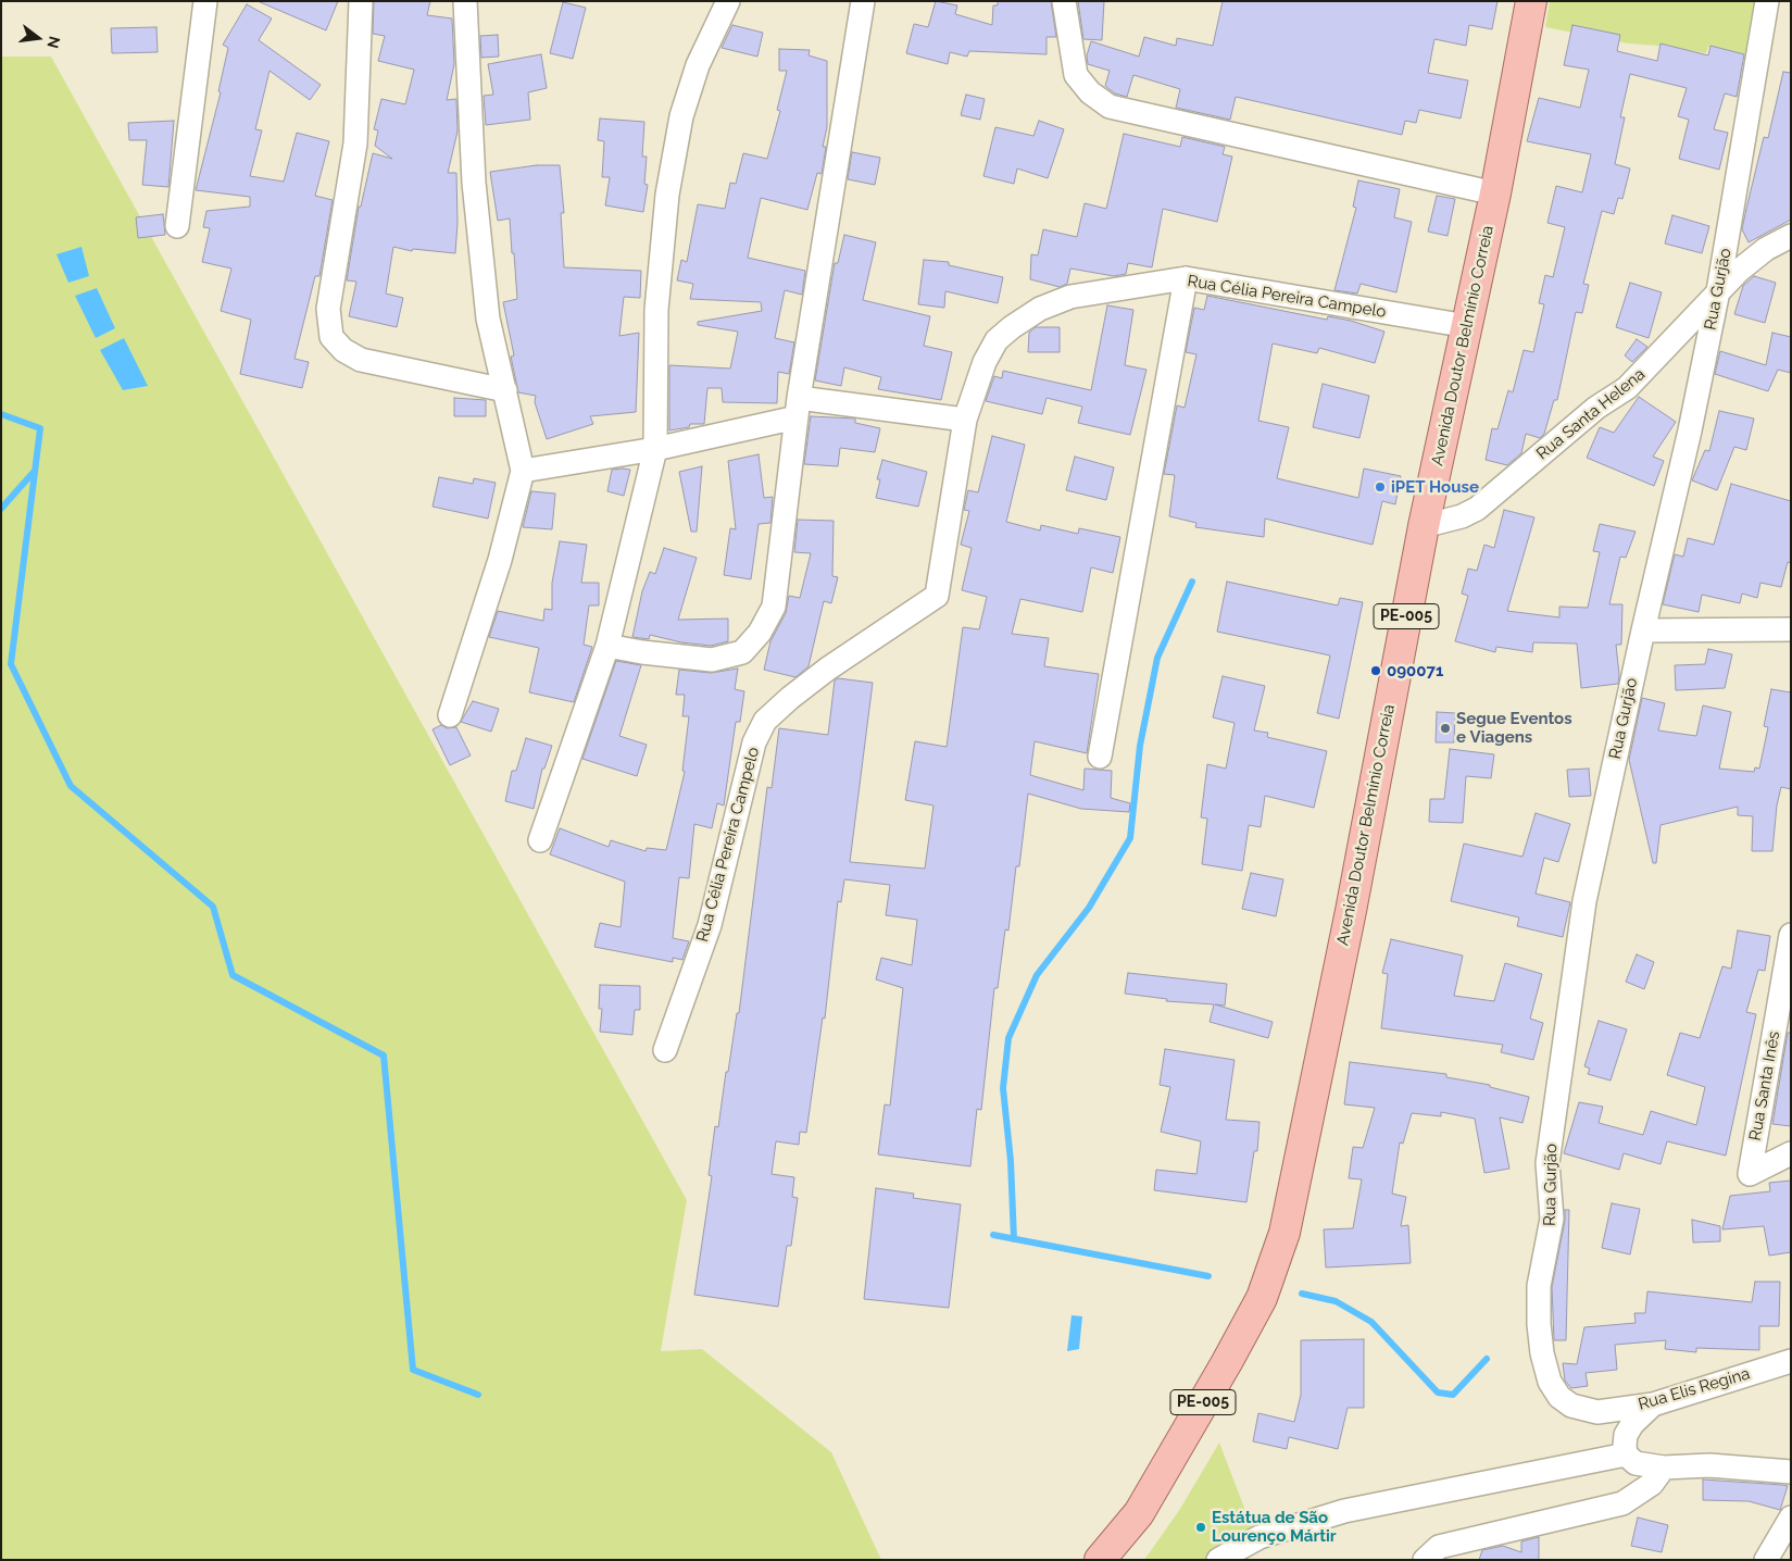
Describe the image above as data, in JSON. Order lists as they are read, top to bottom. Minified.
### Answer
{"streets":{"main road":["Avenida Doutor Belmínio Correia","PE-005"],"street":["Rua Gurjão","Rua Célia Pereira Campelo","Rua Santa Helena","Rua Santa Inês","Rua Elis Regina"]},"crossings":[["Rua Gurjão","Rua Santa Helena"],["Rua Gurjão","Rua Elis Regina"],["Rua Célia Pereira Campelo","Avenida Doutor Belmínio Correia"],["Avenida Doutor Belmínio Correia","Rua Santa Helena"]],"places":["iPET House","090071","Segue Eventos e Viagens","Estátua de São Lourenço Mártir"],"north":"right"}
